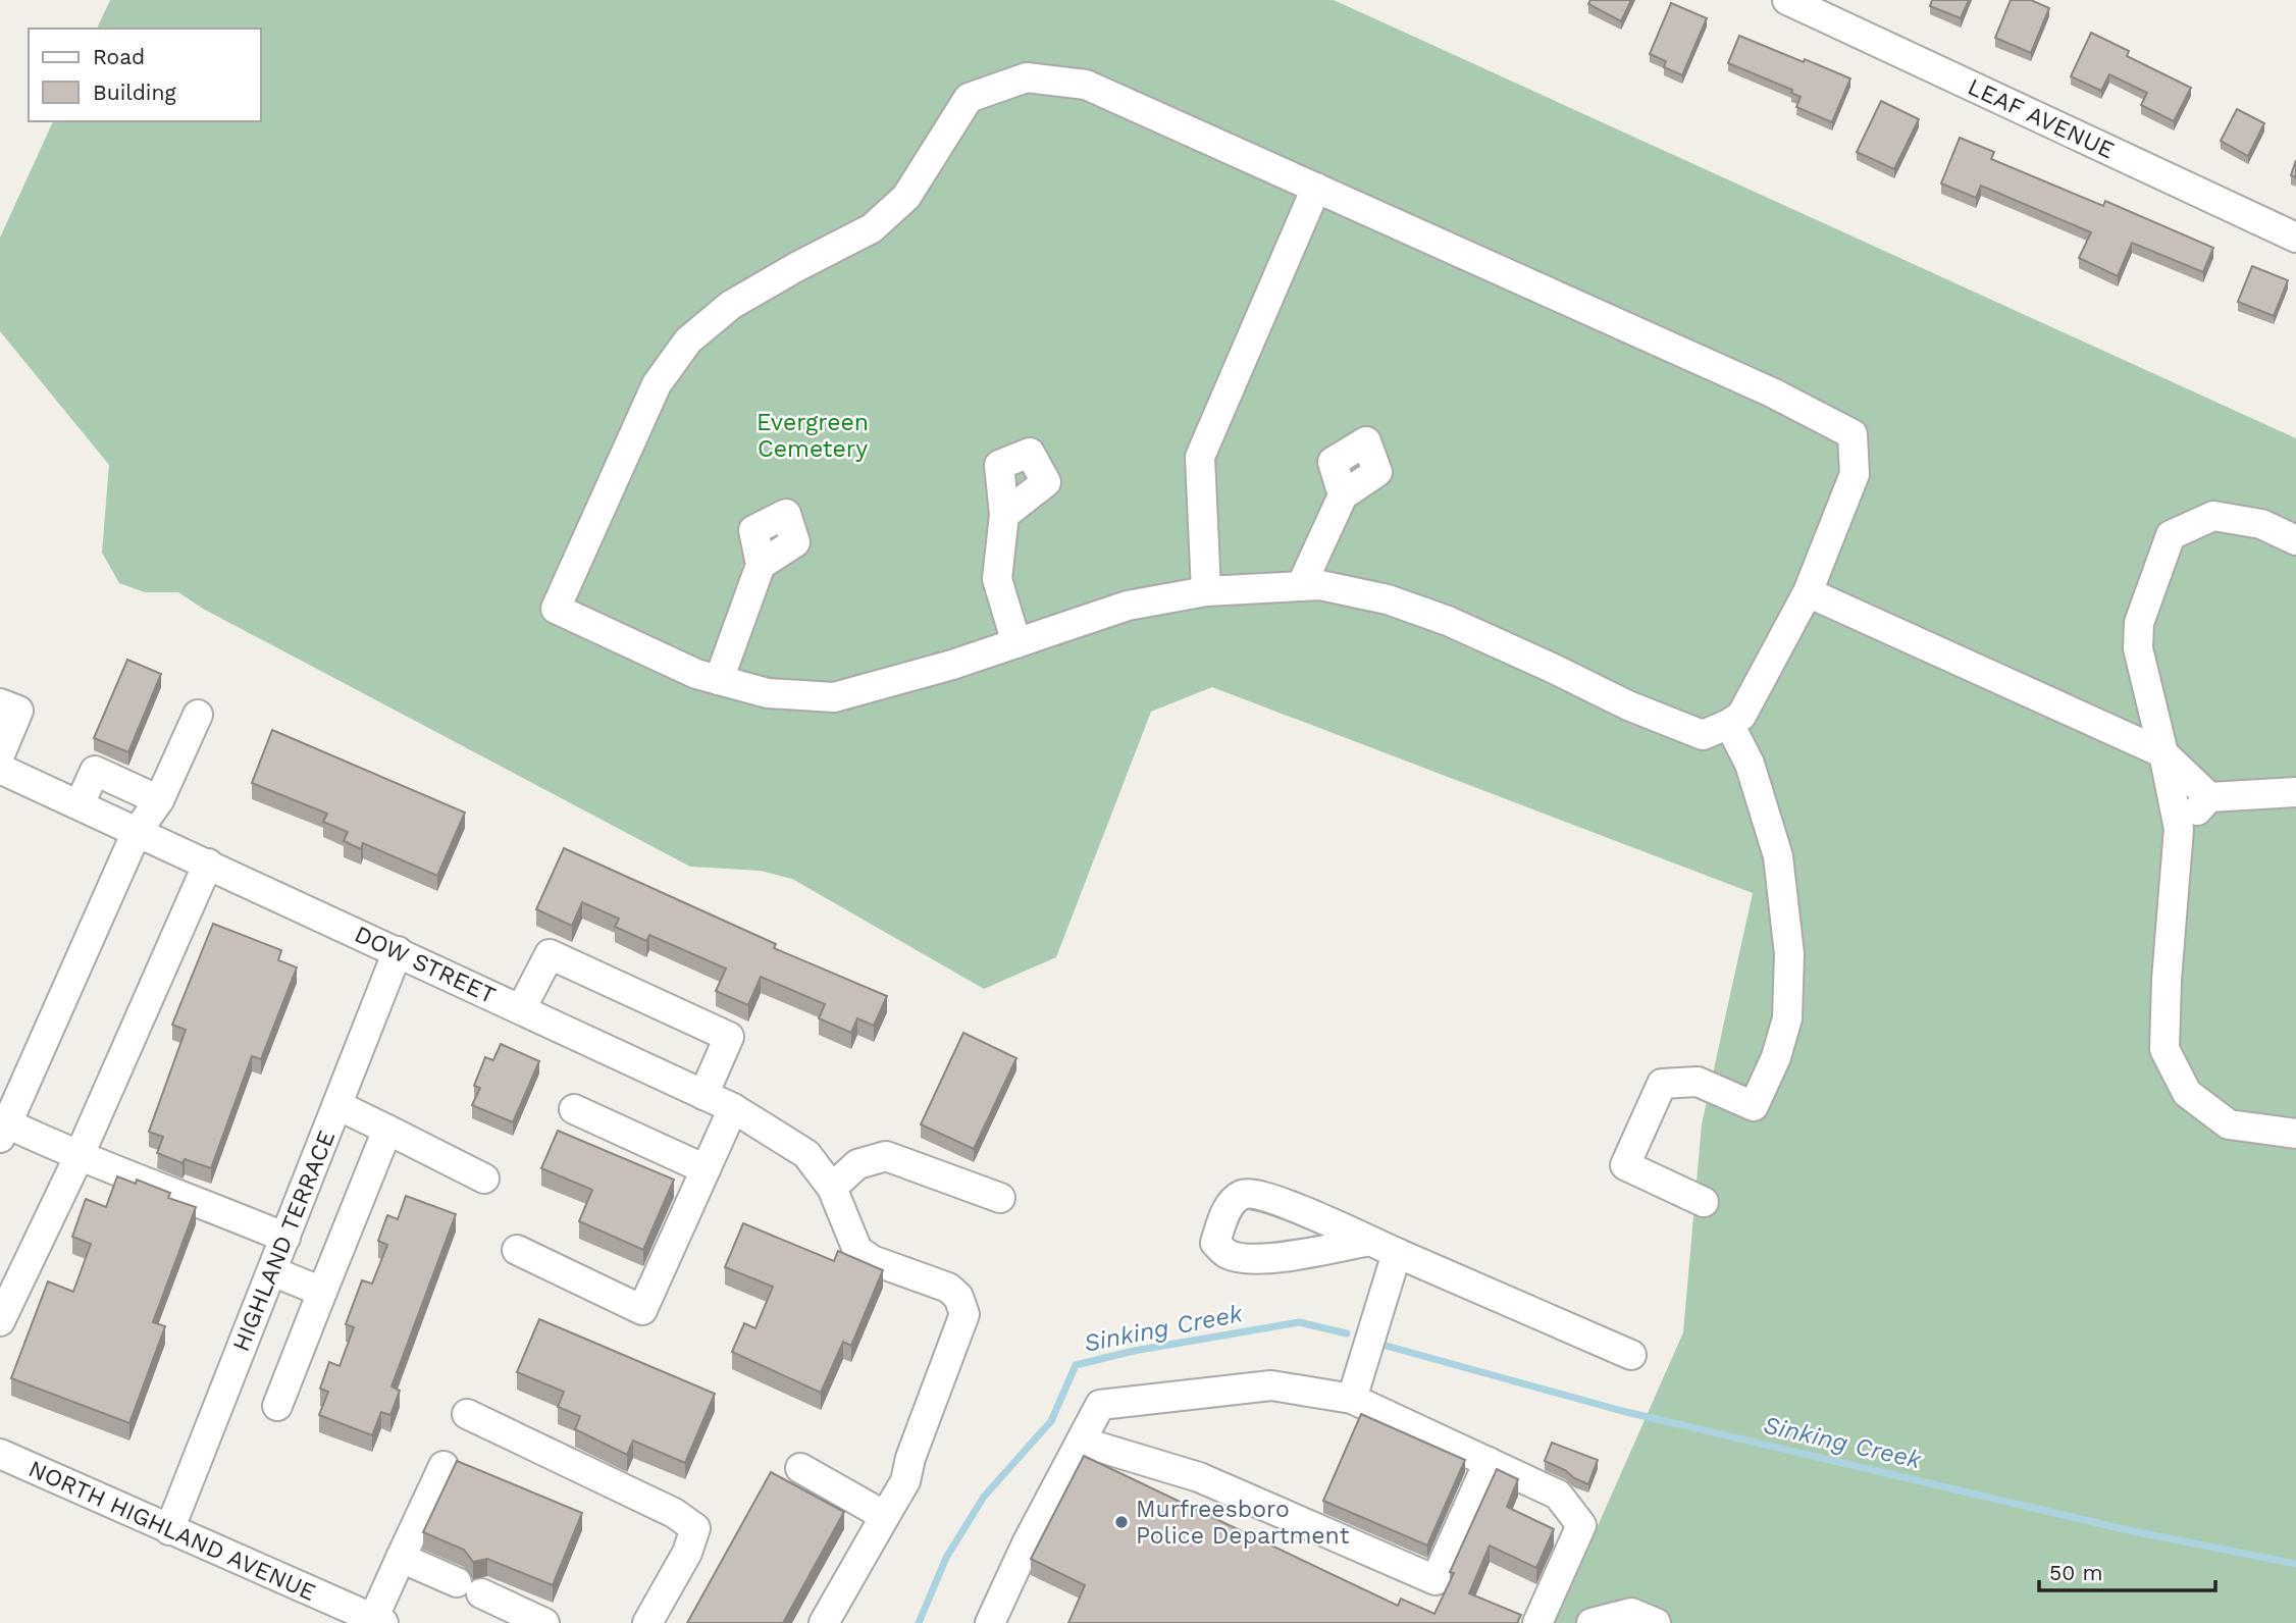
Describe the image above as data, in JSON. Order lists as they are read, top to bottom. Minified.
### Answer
{"streets":{"street":["LEAF AVENUE","DOW STREET","HIGHLAND TERRACE","NORTH HIGHLAND AVENUE"]},"crossings":[["DOW STREET","HIGHLAND TERRACE"],["HIGHLAND TERRACE","NORTH HIGHLAND AVENUE"]],"water":["Sinking Creek"],"parks":["Evergreen Cemetery"],"places":["Murfreesboro Police Department"],"legend":["Road","Building"],"scale_bar":"50 m"}
